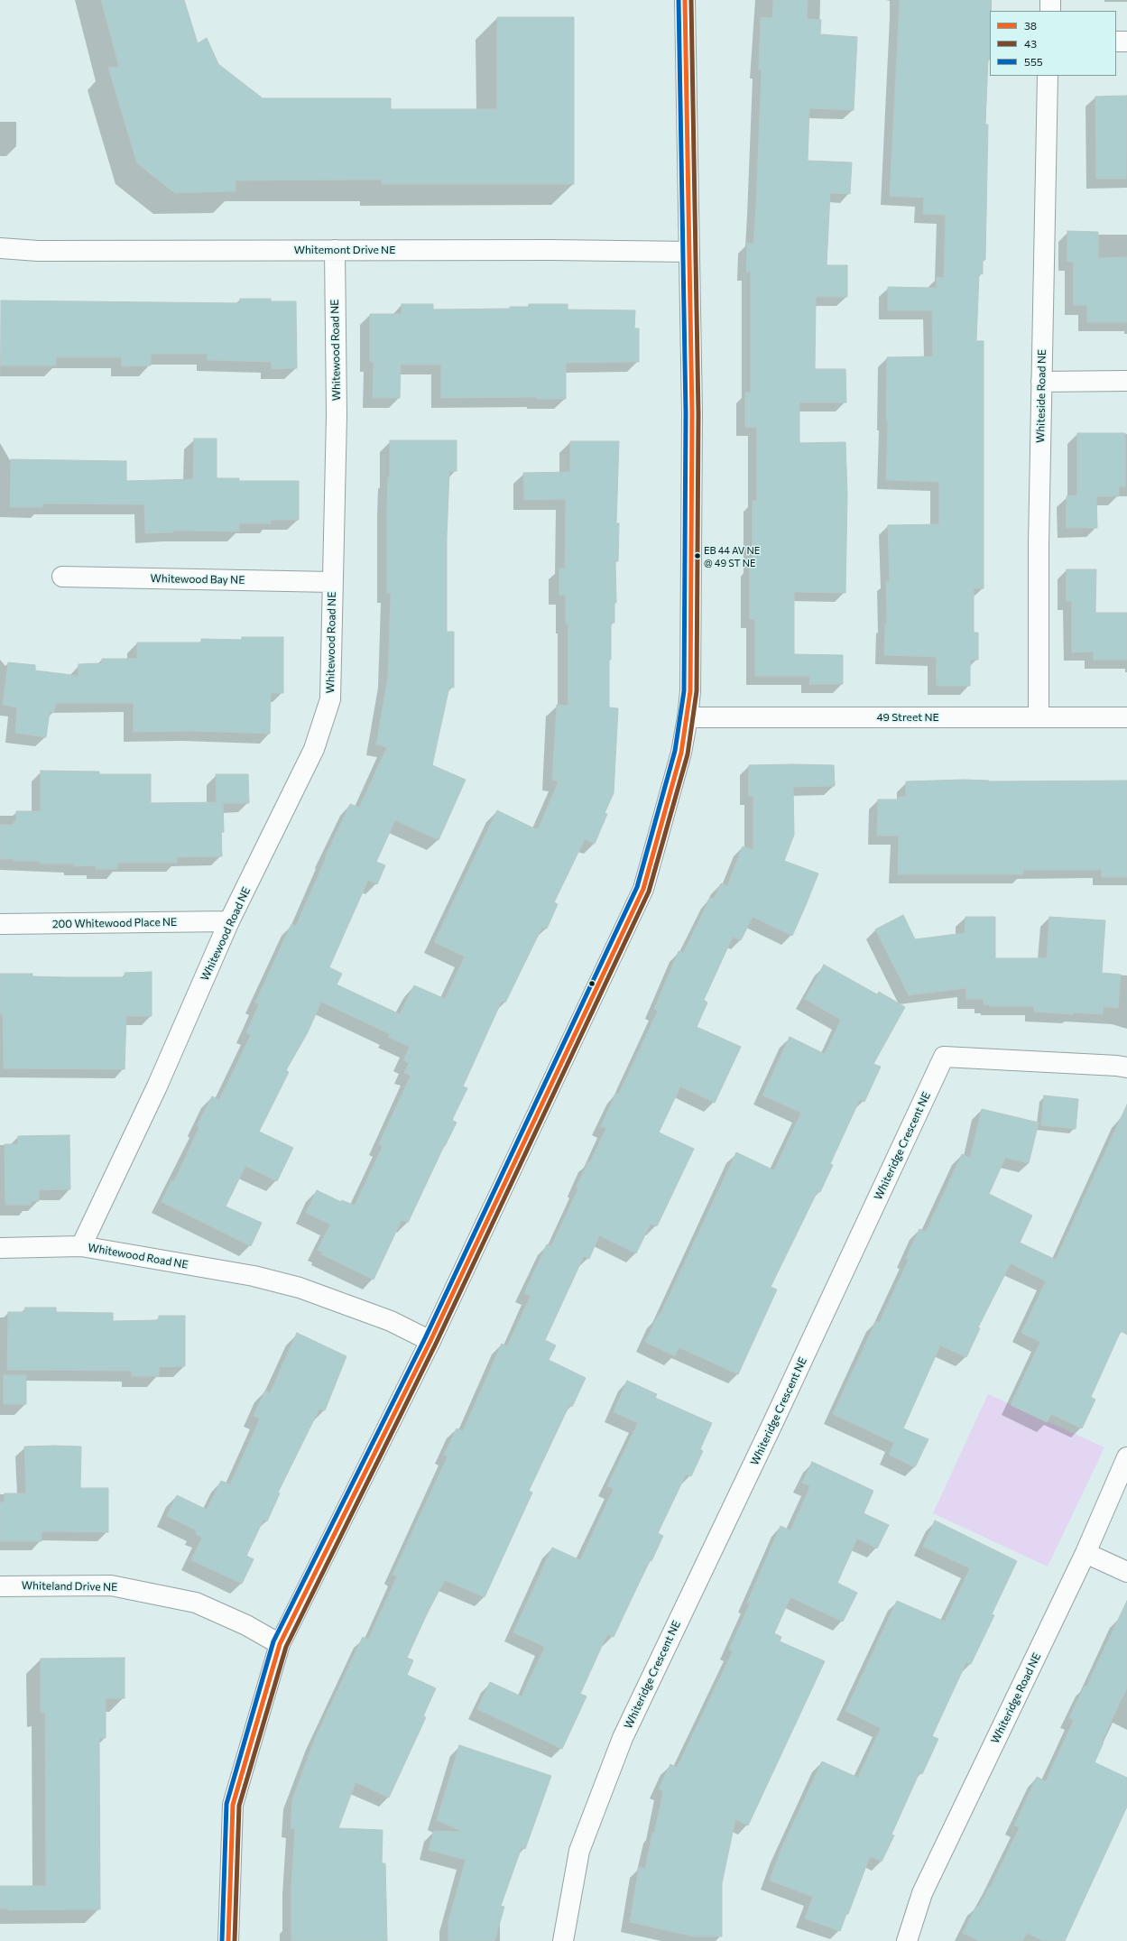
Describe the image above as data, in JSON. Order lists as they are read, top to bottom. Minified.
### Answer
{"streets":{"street":["Whitemont Drive NE","Whitewood Road NE","Whiteside Road NE","Whitewood Bay NE","49 Street NE","200 Whitewood Place NE","Whiteridge Crescent NE","Whiteland Drive NE","Whiteridge Road NE"]},"crossings":[["Whitemont Drive NE","Whitewood Road NE"],["Whitewood Road NE","Whitewood Bay NE"],["Whitewood Road NE","200 Whitewood Place NE"],["Whiteside Road NE","49 Street NE"]],"places":["EB 44 AV NE @ 49 ST NE"],"lines":["transit line 38","transit line 43","transit line 555"],"legend":["38","43","555"]}
